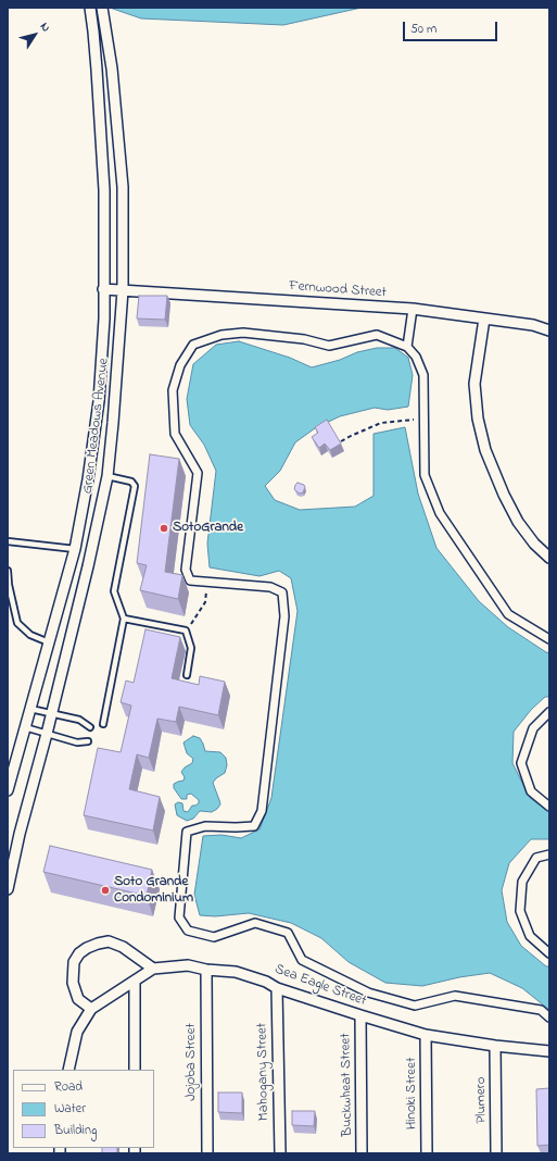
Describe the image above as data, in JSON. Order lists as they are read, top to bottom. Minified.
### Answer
{"streets":{"street":["Fernwood Street","Green Meadows Avenue","Sea Eagle Street","Jojoba Street","Mahogany Street","Buckwheat Street","Hinoki Street","Plumero"]},"crossings":[["Fernwood Street","Green Meadows Avenue"],["Sea Eagle Street","Jojoba Street"],["Sea Eagle Street","Mahogany Street"],["Sea Eagle Street","Buckwheat Street"],["Sea Eagle Street","Hinoki Street"],["Sea Eagle Street","Plumero"]],"places":["SotoGrande","Soto Grande Condominium"],"legend":["Road","Water","Building"],"scale_bar":"50 m","north":"top right"}
